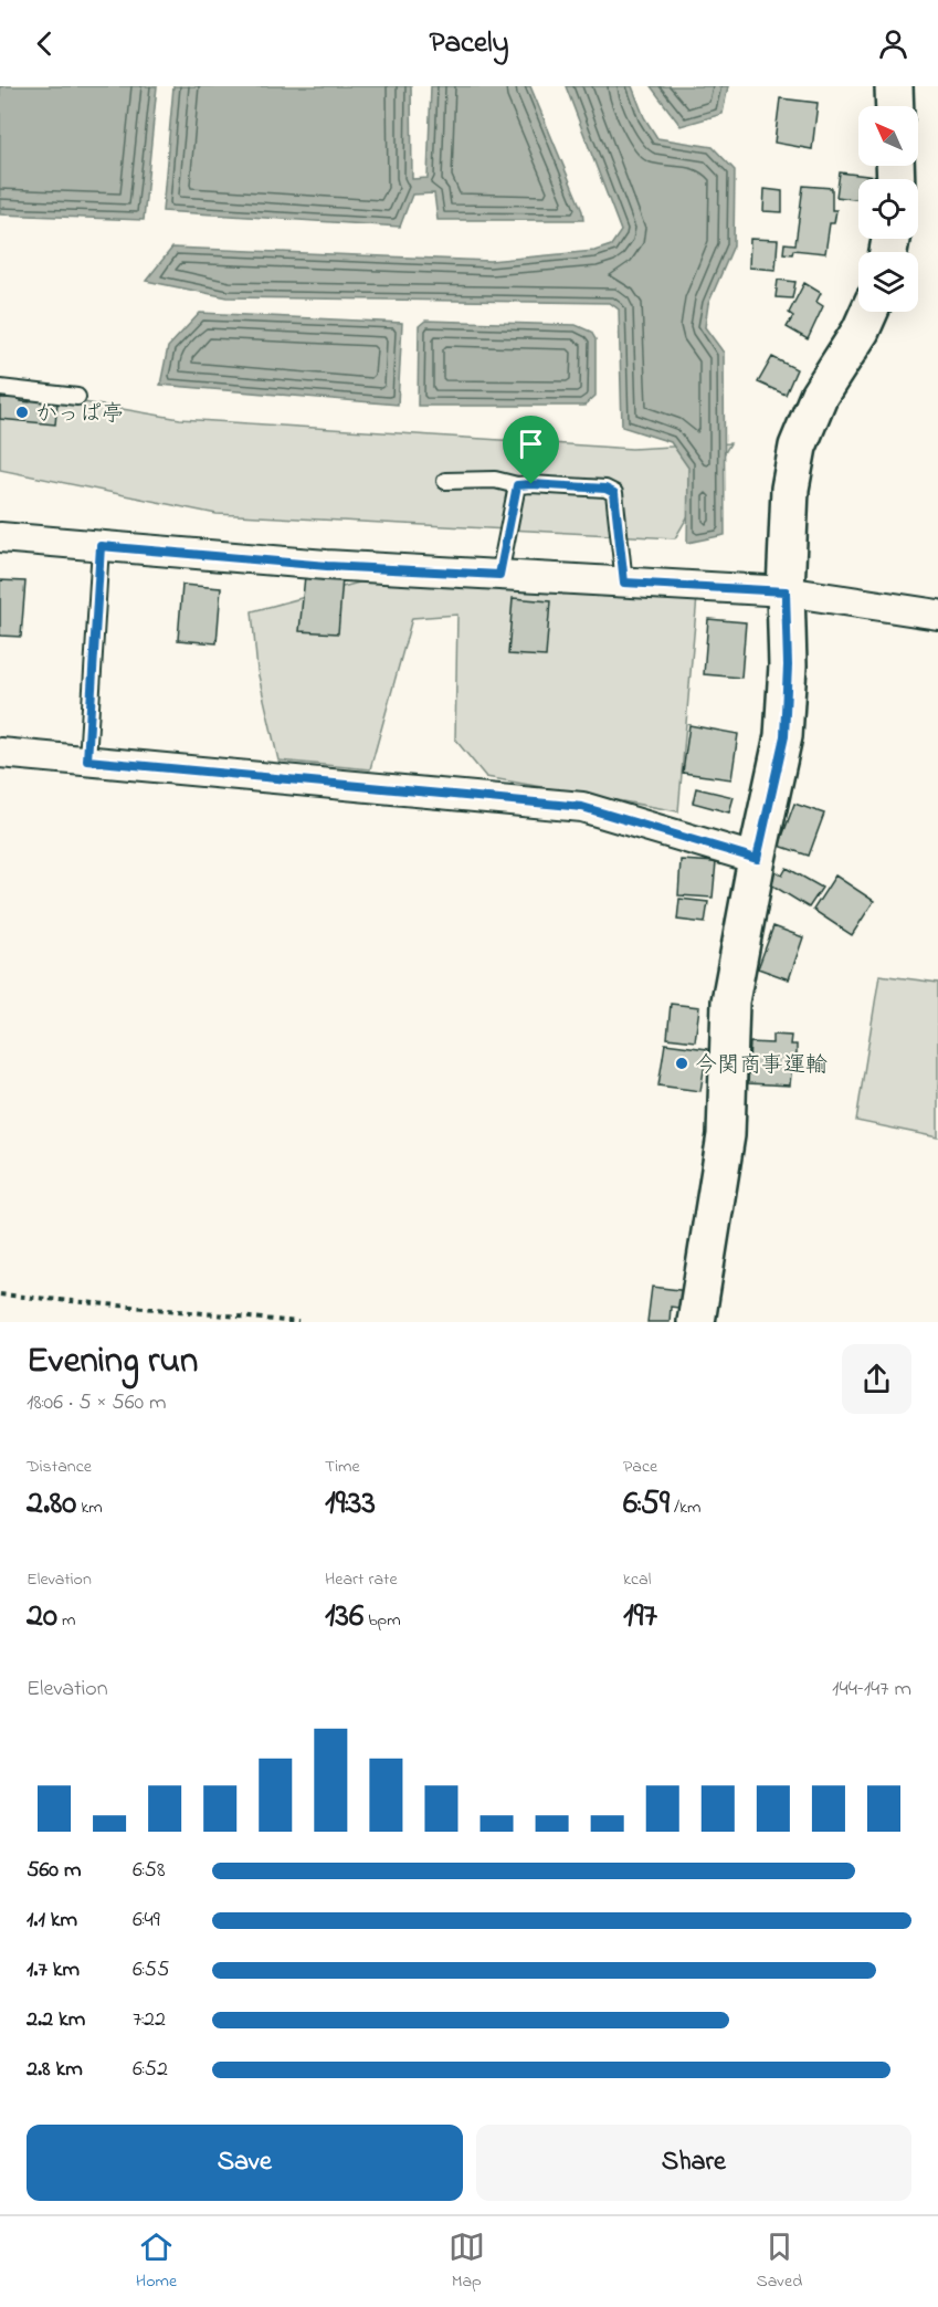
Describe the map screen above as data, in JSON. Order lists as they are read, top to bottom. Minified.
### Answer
{"places":["かっぱ亭","今関商事運輸"],"north":"top left","page":{"header":"Pacely","heading":["Evening run","18:06 · 5 × 560 m"],"stats":[["Distance","2.80 km"],["Time","19:33"],["Pace","6:59 /km"],["Elevation","20 m"],["Heart rate","136 bpm"],["kcal","197"]],"chart":["Elevation","144–147 m"],"list":[{"name":"560 m","note":"6:58"},{"name":"1.1 km","note":"6:49"},{"name":"1.7 km","note":"6:55"},{"name":"2.2 km","note":"7:22"},{"name":"2.8 km","note":"6:52"}],"buttons":["Save","Share"],"tabs":["Home","Map","Saved"]}}
